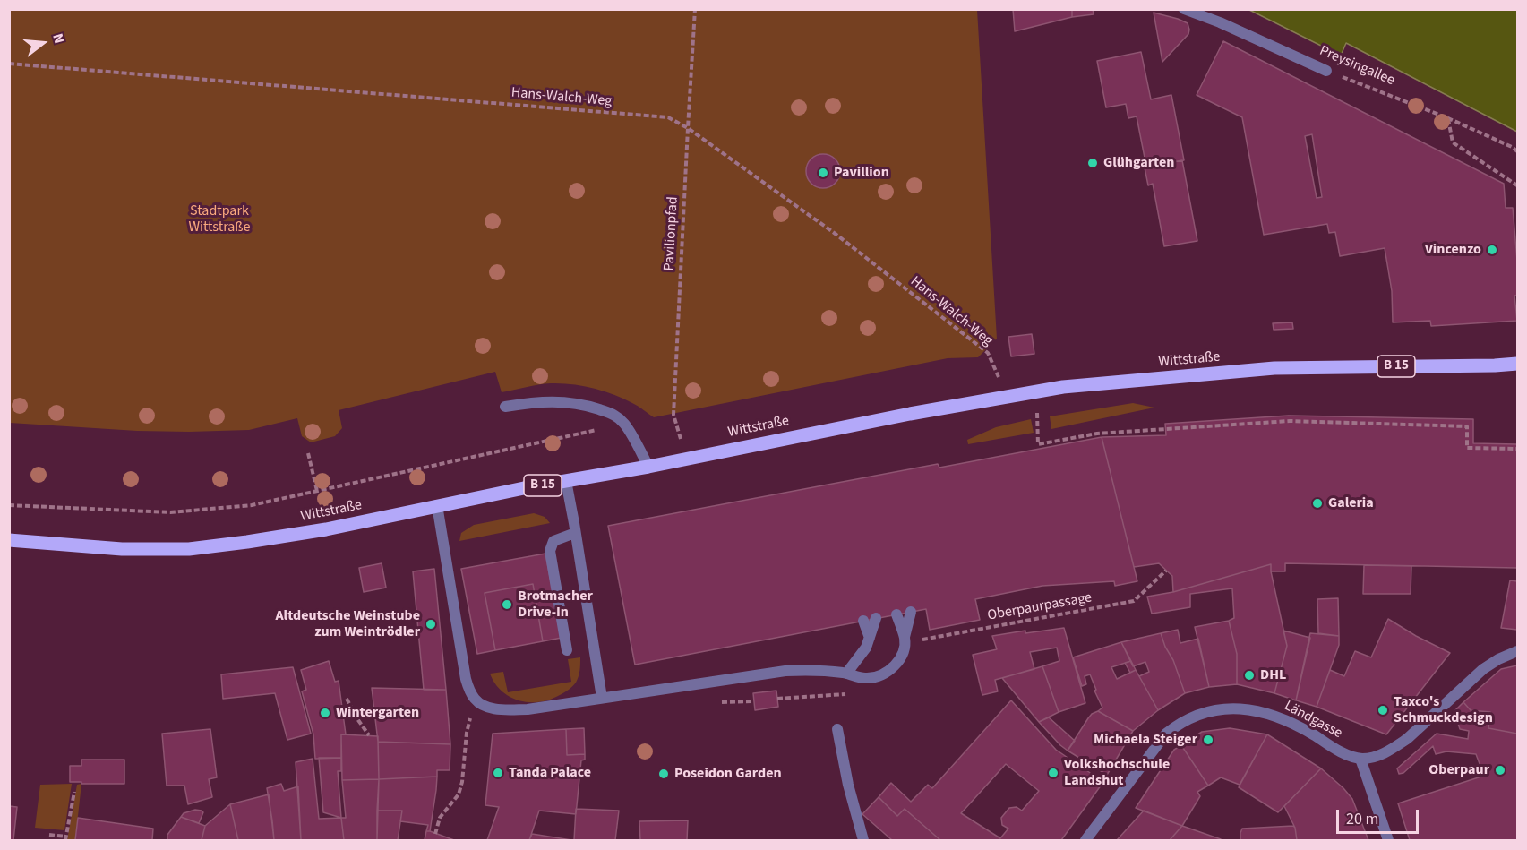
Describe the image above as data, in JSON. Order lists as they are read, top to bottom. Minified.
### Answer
{"streets":{"main road":["Wittstraße","B 15"],"street":["Preysingallee","Ländgasse"],"path":["Hans-Walch-Weg","Pavilionpfad","Oberpaurpassage"]},"crossings":[["Hans-Walch-Weg","Pavilionpfad"],["Hans-Walch-Weg","Wittstraße"],["Pavilionpfad","Wittstraße"]],"parks":["Stadtpark Wittstraße"],"places":["Glühgarten","Pavillion","Vincenzo","Galeria","Brotmacher Drive-In","Altdeutsche Weinstube zum Weintrödler","DHL","Taxco's Schmuckdesign","Wintergarten","Michaela Steiger","Oberpaur","Tanda Palace","Volkshochschule Landshut","Poseidon Garden"],"scale_bar":"20 m","north":"right"}
